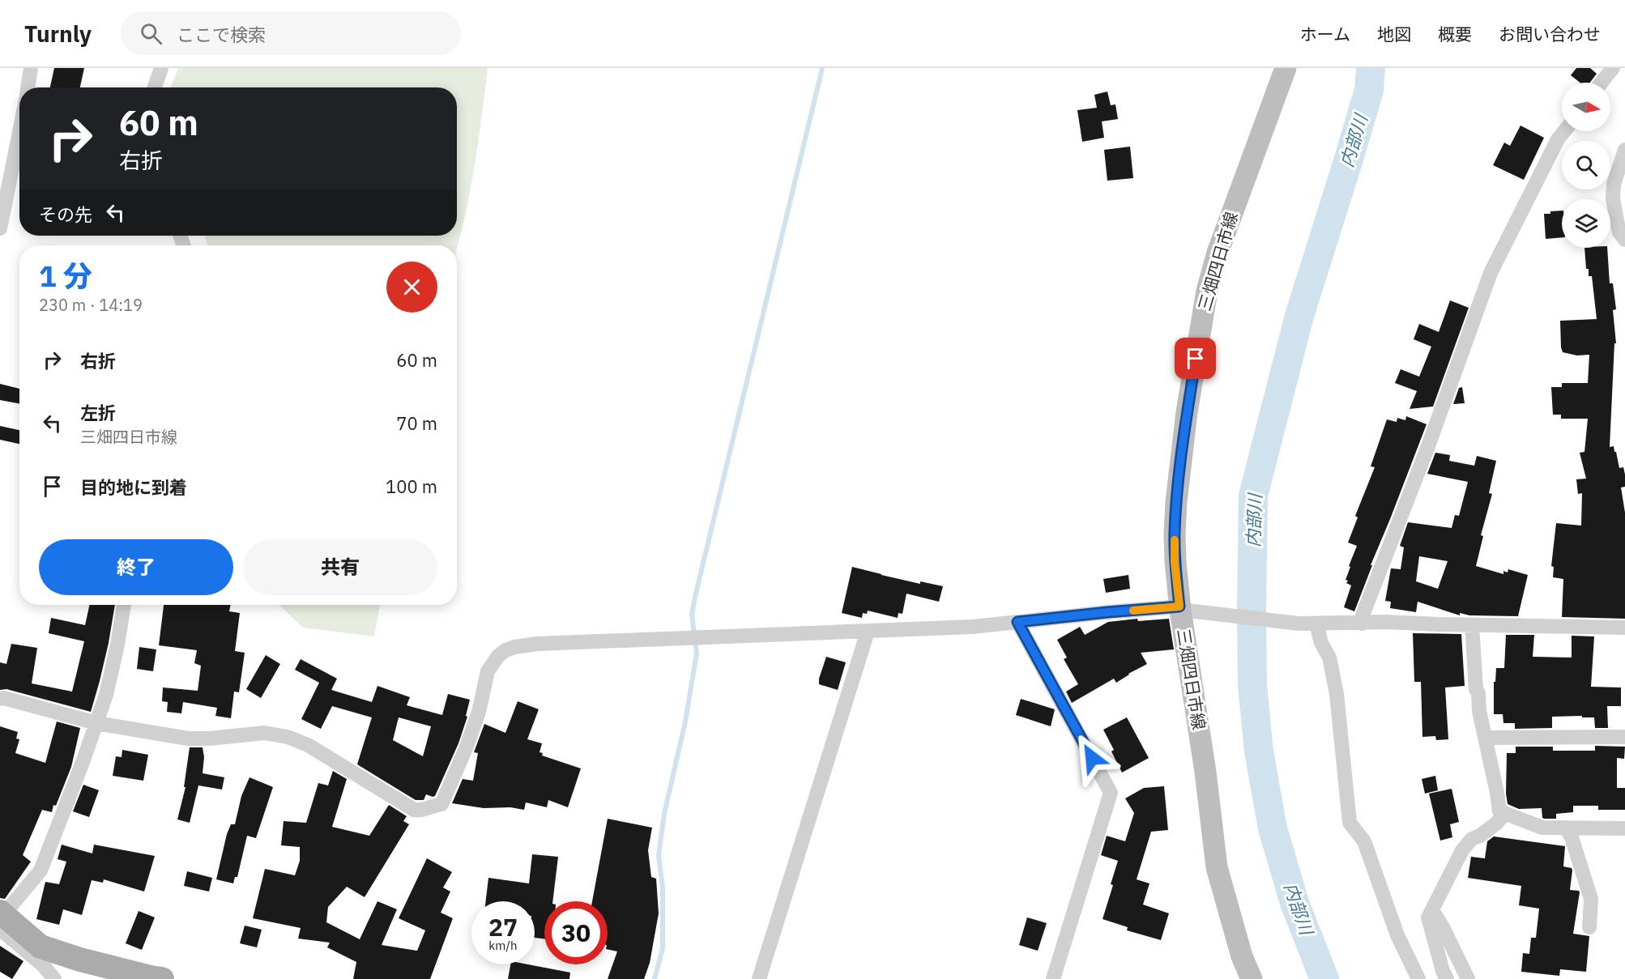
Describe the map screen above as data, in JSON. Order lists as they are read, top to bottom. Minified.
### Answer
{"streets":{"main road":["三畑四日市線"]},"water":["内部川"],"north":"right","page":{"header":"Turnly","search":"ここで検索","nav":["ホーム","地図","概要","お問い合わせ"],"turn":["60 m","右折"],"then":"その先","heading":["1 分","230 m · 14:19"],"list":[{"name":"右折","value":"60 m"},{"name":"左折","note":"三畑四日市線","value":"70 m"},{"name":"目的地に到着","value":"100 m"}],"buttons":["終了","共有"],"speed":"27 km/h","limit":"30"}}
